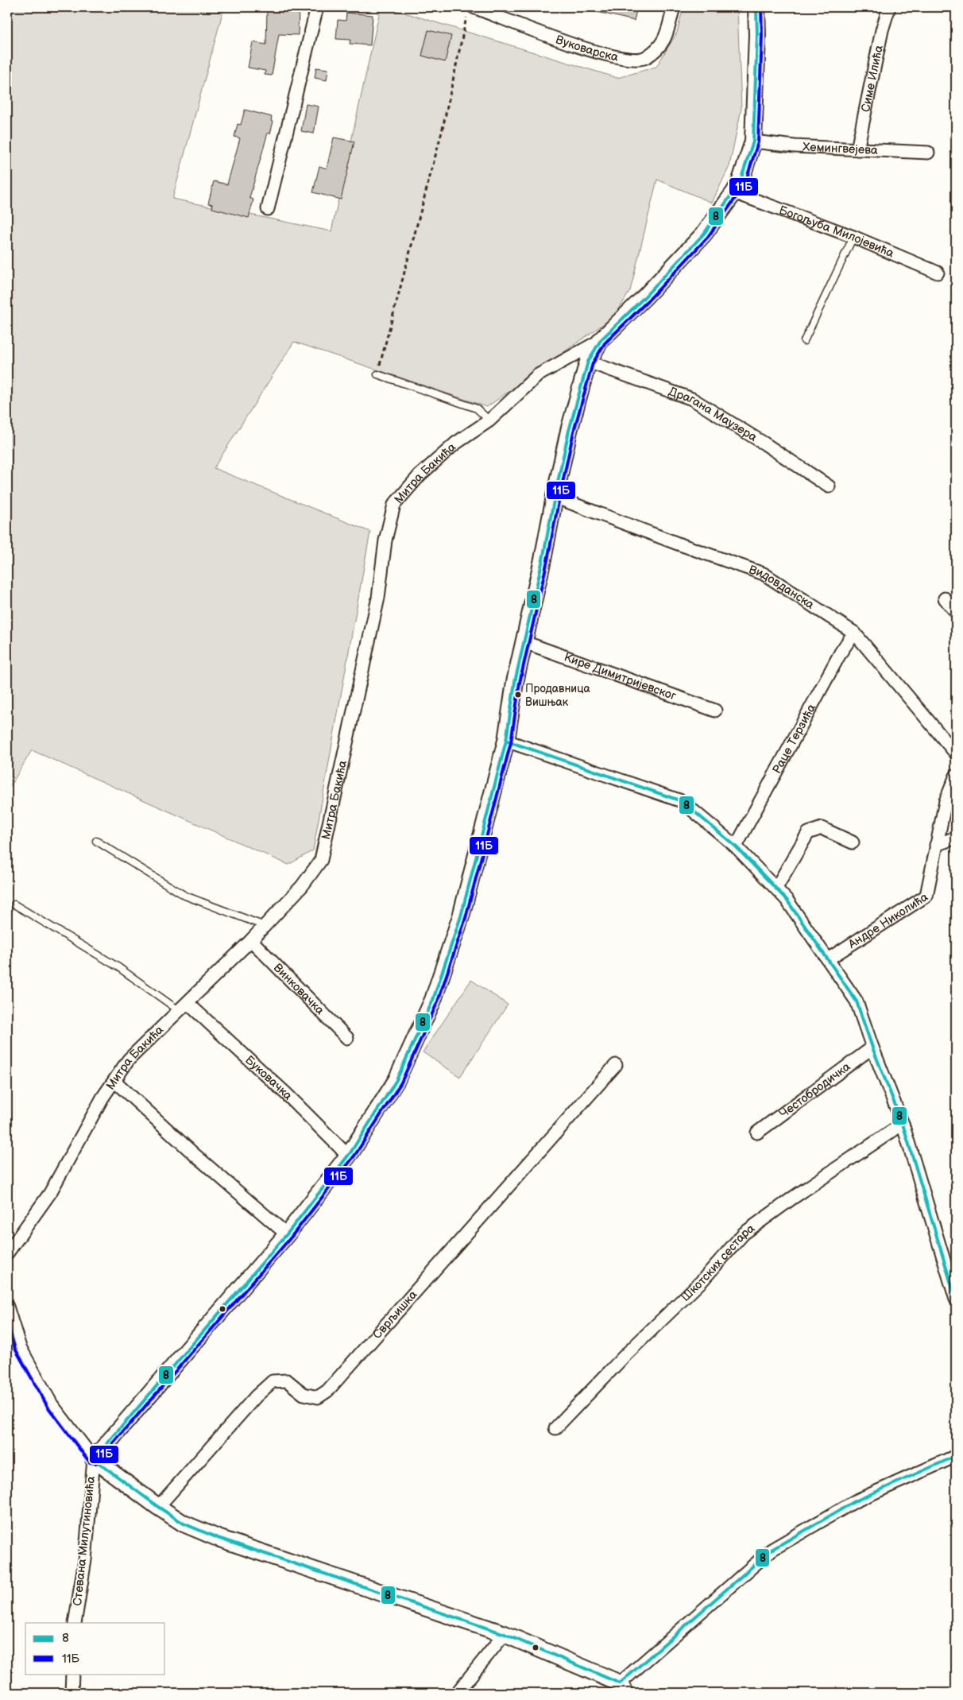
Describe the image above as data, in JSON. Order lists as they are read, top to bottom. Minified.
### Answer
{"streets":{"street":["Вуковарска","Симе Илића","Хемингвејева","Богољуба Милојевића","Драгана Маузера","Митра Бакића","Видовданска","Кире Димитријевског","Раце Терзића","Андре Николића","Винковачка","Буковачка","Честобродичка","Шкотских сестара","Сврљишка","Стевана Милутиновића"]},"crossings":[["Симе Илића","Хемингвејева"],["Митра Бакића","Винковачка"],["Митра Бакића","Буковачка"],["Видовданска","Раце Терзића"]],"places":["Продавница Вишњак"],"lines":["transit line 8","transit line 11Б"],"legend":["8","11Б"]}
